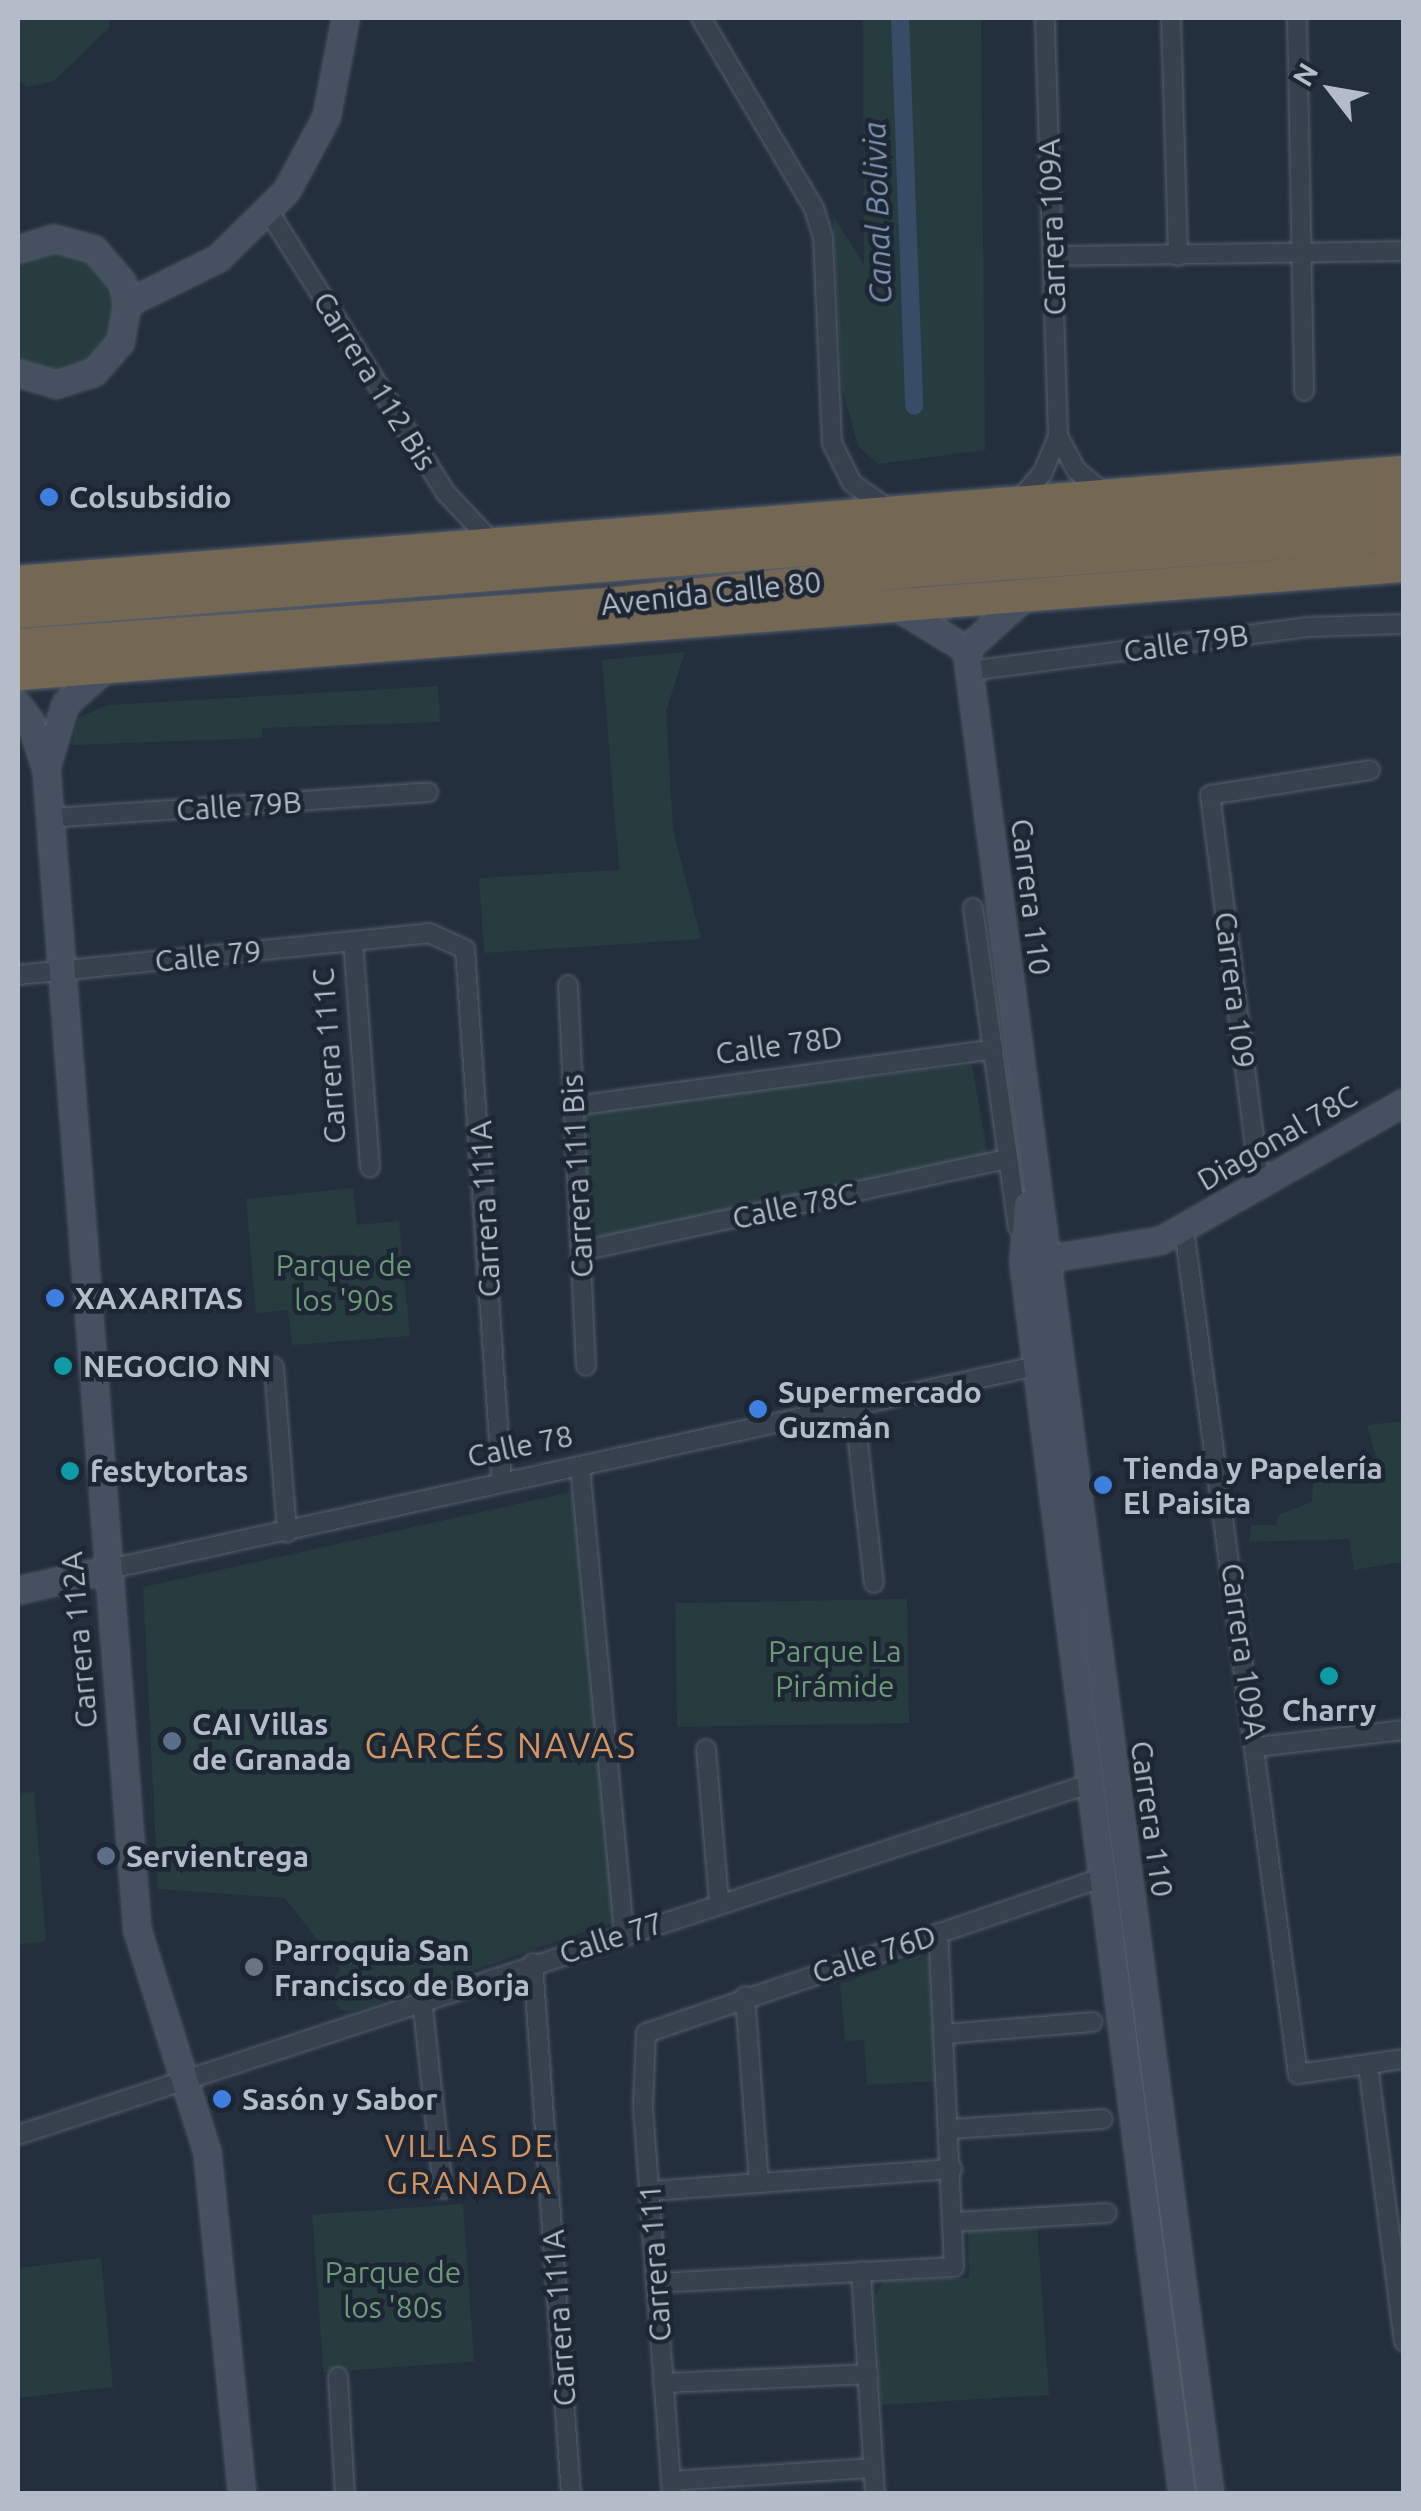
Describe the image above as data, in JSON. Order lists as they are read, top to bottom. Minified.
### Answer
{"streets":{"highway":["Avenida Calle 80"],"main road":["Carrera 110","Diagonal 78C","Calle 78","Carrera 112A"],"street":["Carrera 109A","Carrera 112 Bis","Calle 79B","Calle 79","Carrera 109","Calle 78D","Carrera 111C","Carrera 111 Bis","Calle 78C","Carrera 111A","Calle 77","Calle 76D","Carrera 111"]},"crossings":[["Carrera 109A","Diagonal 78C"],["Avenida Calle 80","Carrera 112A"],["Calle 79B","Carrera 110"],["Calle 79B","Carrera 112A"],["Carrera 110","Calle 78D"],["Carrera 110","Calle 78C"],["Carrera 110","Calle 78"],["Carrera 110","Calle 77"],["Carrera 110","Calle 76D"],["Calle 79","Carrera 111C"],["Calle 79","Carrera 111A"],["Calle 79","Carrera 112A"],["Carrera 109","Diagonal 78C"],["Calle 78D","Carrera 111 Bis"],["Carrera 111 Bis","Calle 78C"],["Carrera 111A","Calle 78"],["Carrera 111A","Calle 77"],["Calle 78","Carrera 112A"],["Carrera 112A","Calle 77"],["Calle 76D","Carrera 111"]],"districts":["GARCÉS NAVAS","VILLAS DE GRANADA"],"water":["Canal Bolivia"],"parks":["Parque de los '90s","Parque La Pirámide","Parque de los '80s"],"places":["Colsubsidio","XAXARITAS","NEGOCIO NN","Supermercado Guzmán","festytortas","Tienda y Papelería El Paisita","Charry","CAI Villas de Granada","Servientrega","Parroquia San Francisco de Borja","Sasón y Sabor"],"north":"top left"}
